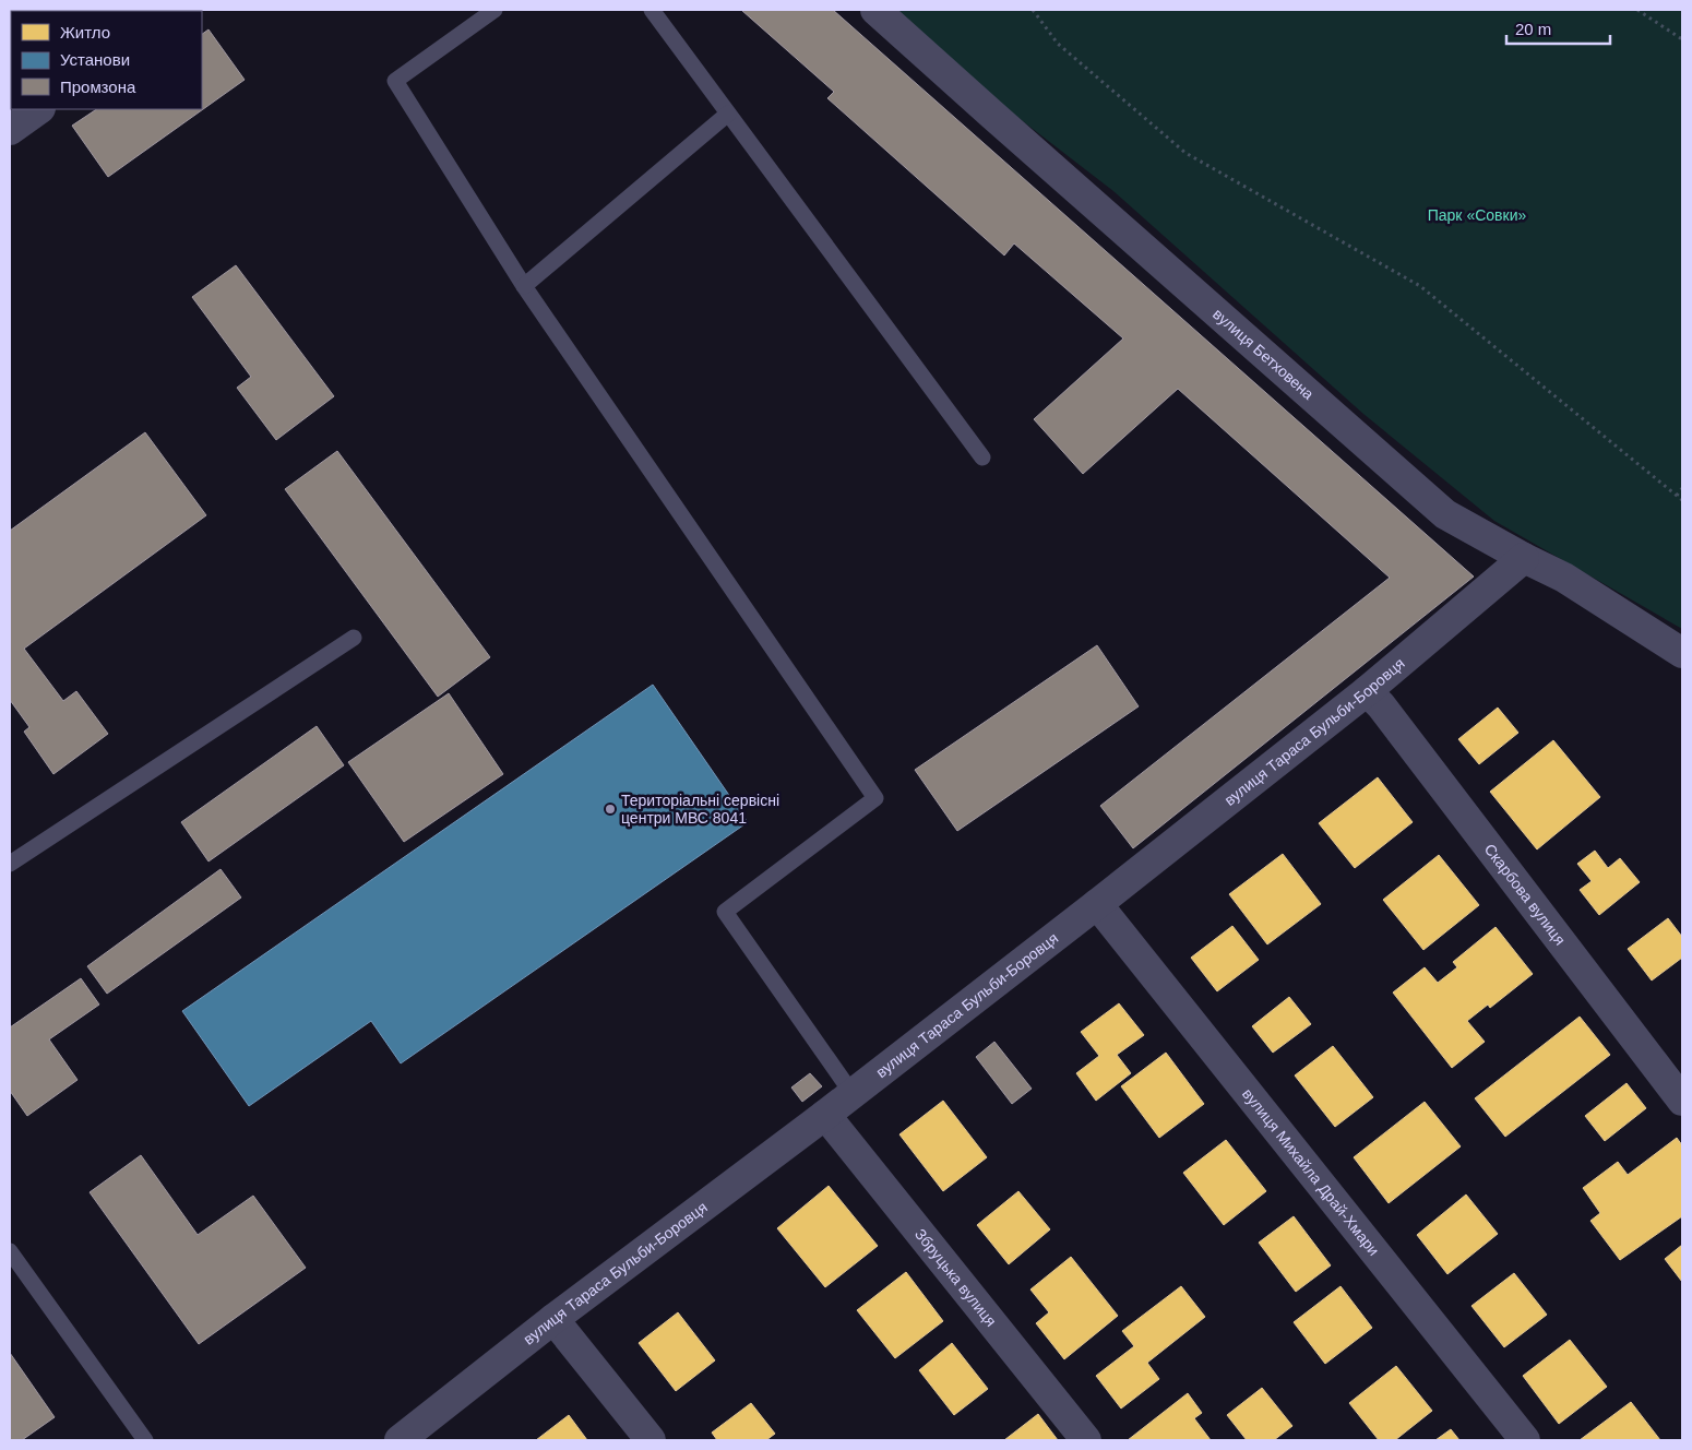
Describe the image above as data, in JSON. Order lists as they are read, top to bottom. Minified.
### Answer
{"streets":{"street":["вулиця Бетховена","вулиця Тараса Бульби-Боровця","Скарбова вулиця","вулиця Михайла Драй-Хмари","Збруцька вулиця"]},"crossings":[["вулиця Бетховена","вулиця Тараса Бульби-Боровця"],["вулиця Тараса Бульби-Боровця","Скарбова вулиця"],["вулиця Тараса Бульби-Боровця","вулиця Михайла Драй-Хмари"],["вулиця Тараса Бульби-Боровця","Збруцька вулиця"]],"parks":["Парк «Совки»"],"places":["Територіальні сервісні центри МВС 8041"],"legend":["Житло","Установи","Промзона"],"scale_bar":"20 m"}
